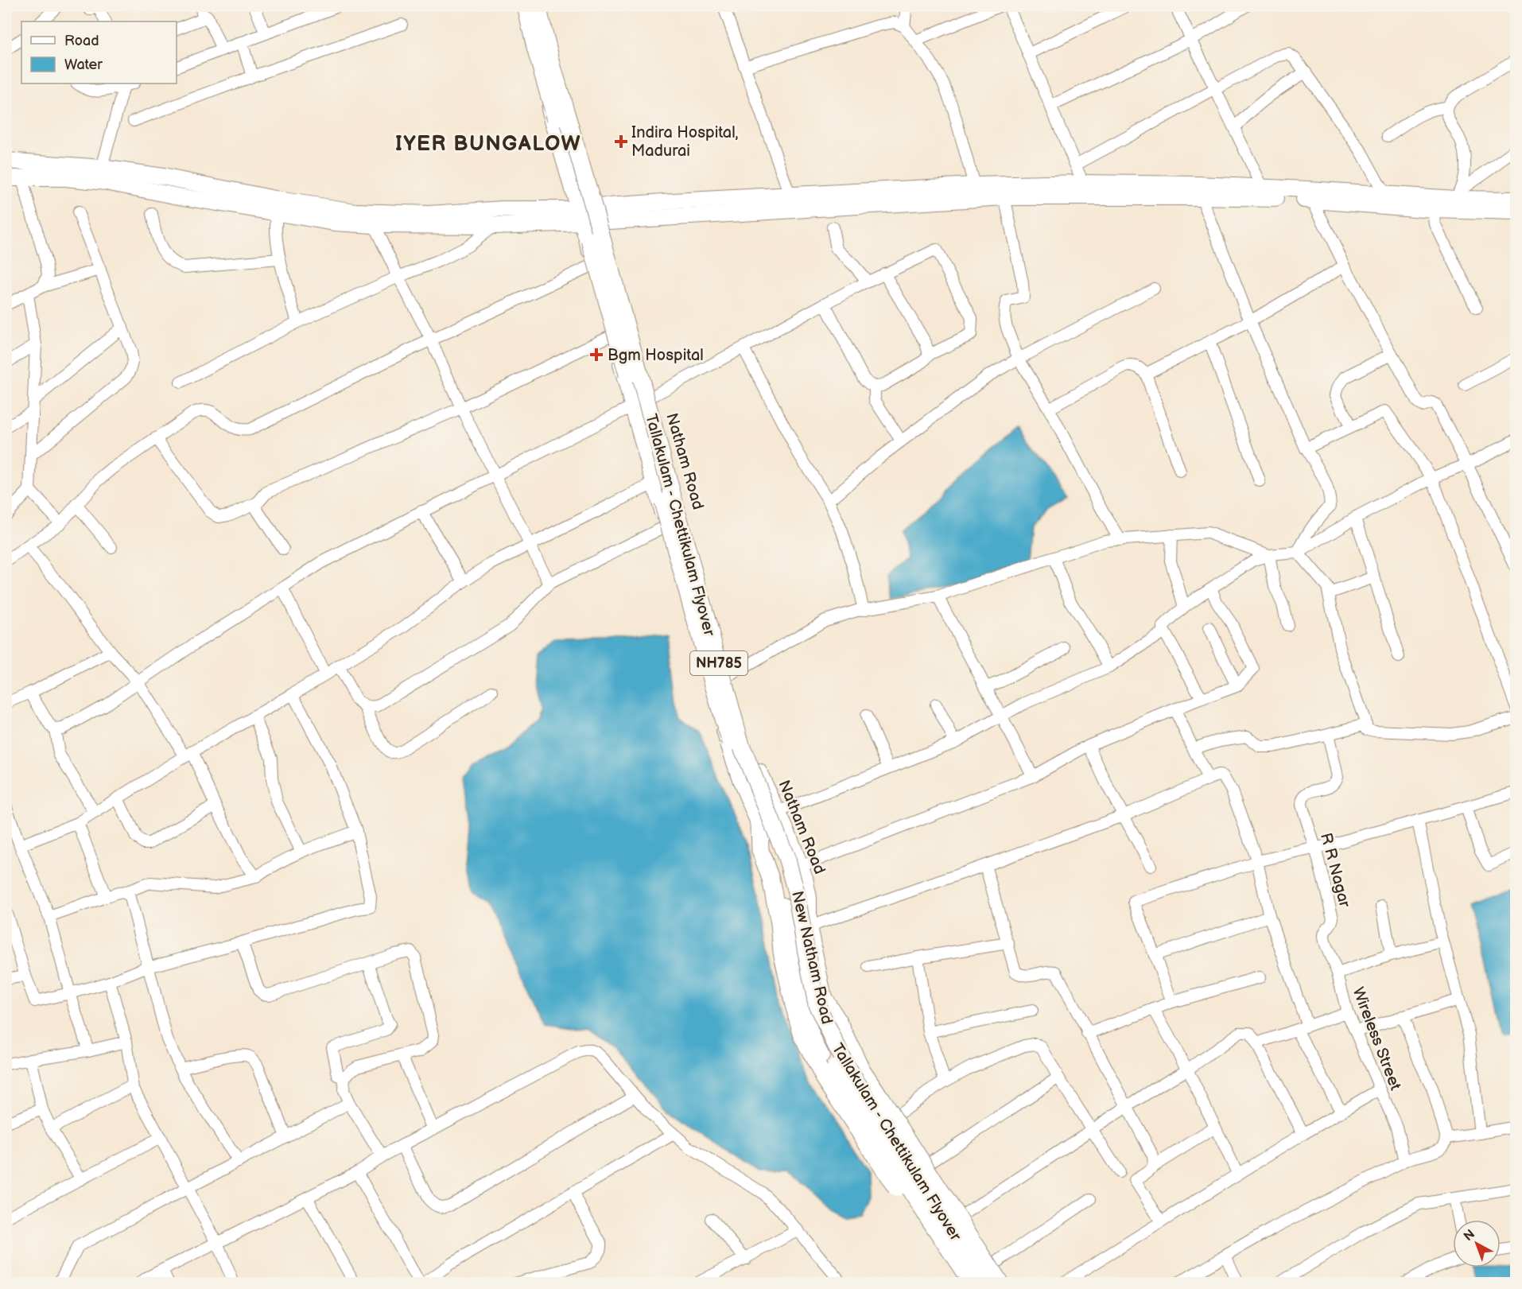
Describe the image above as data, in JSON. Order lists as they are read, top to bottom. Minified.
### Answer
{"streets":{"highway":["Tallakulam - Chettikulam Flyover","NH785"],"main road":["Natham Road","New Natham Road"],"street":["R R Nagar","Wireless Street"]},"crossings":[["Natham Road","New Natham Road"],["Tallakulam - Chettikulam Flyover","New Natham Road"],["R R Nagar","Wireless Street"]],"districts":["IYER BUNGALOW"],"places":{"health":["Indira Hospital, Madurai","Bgm Hospital"]},"legend":["Road","Water"],"north":"top left"}
